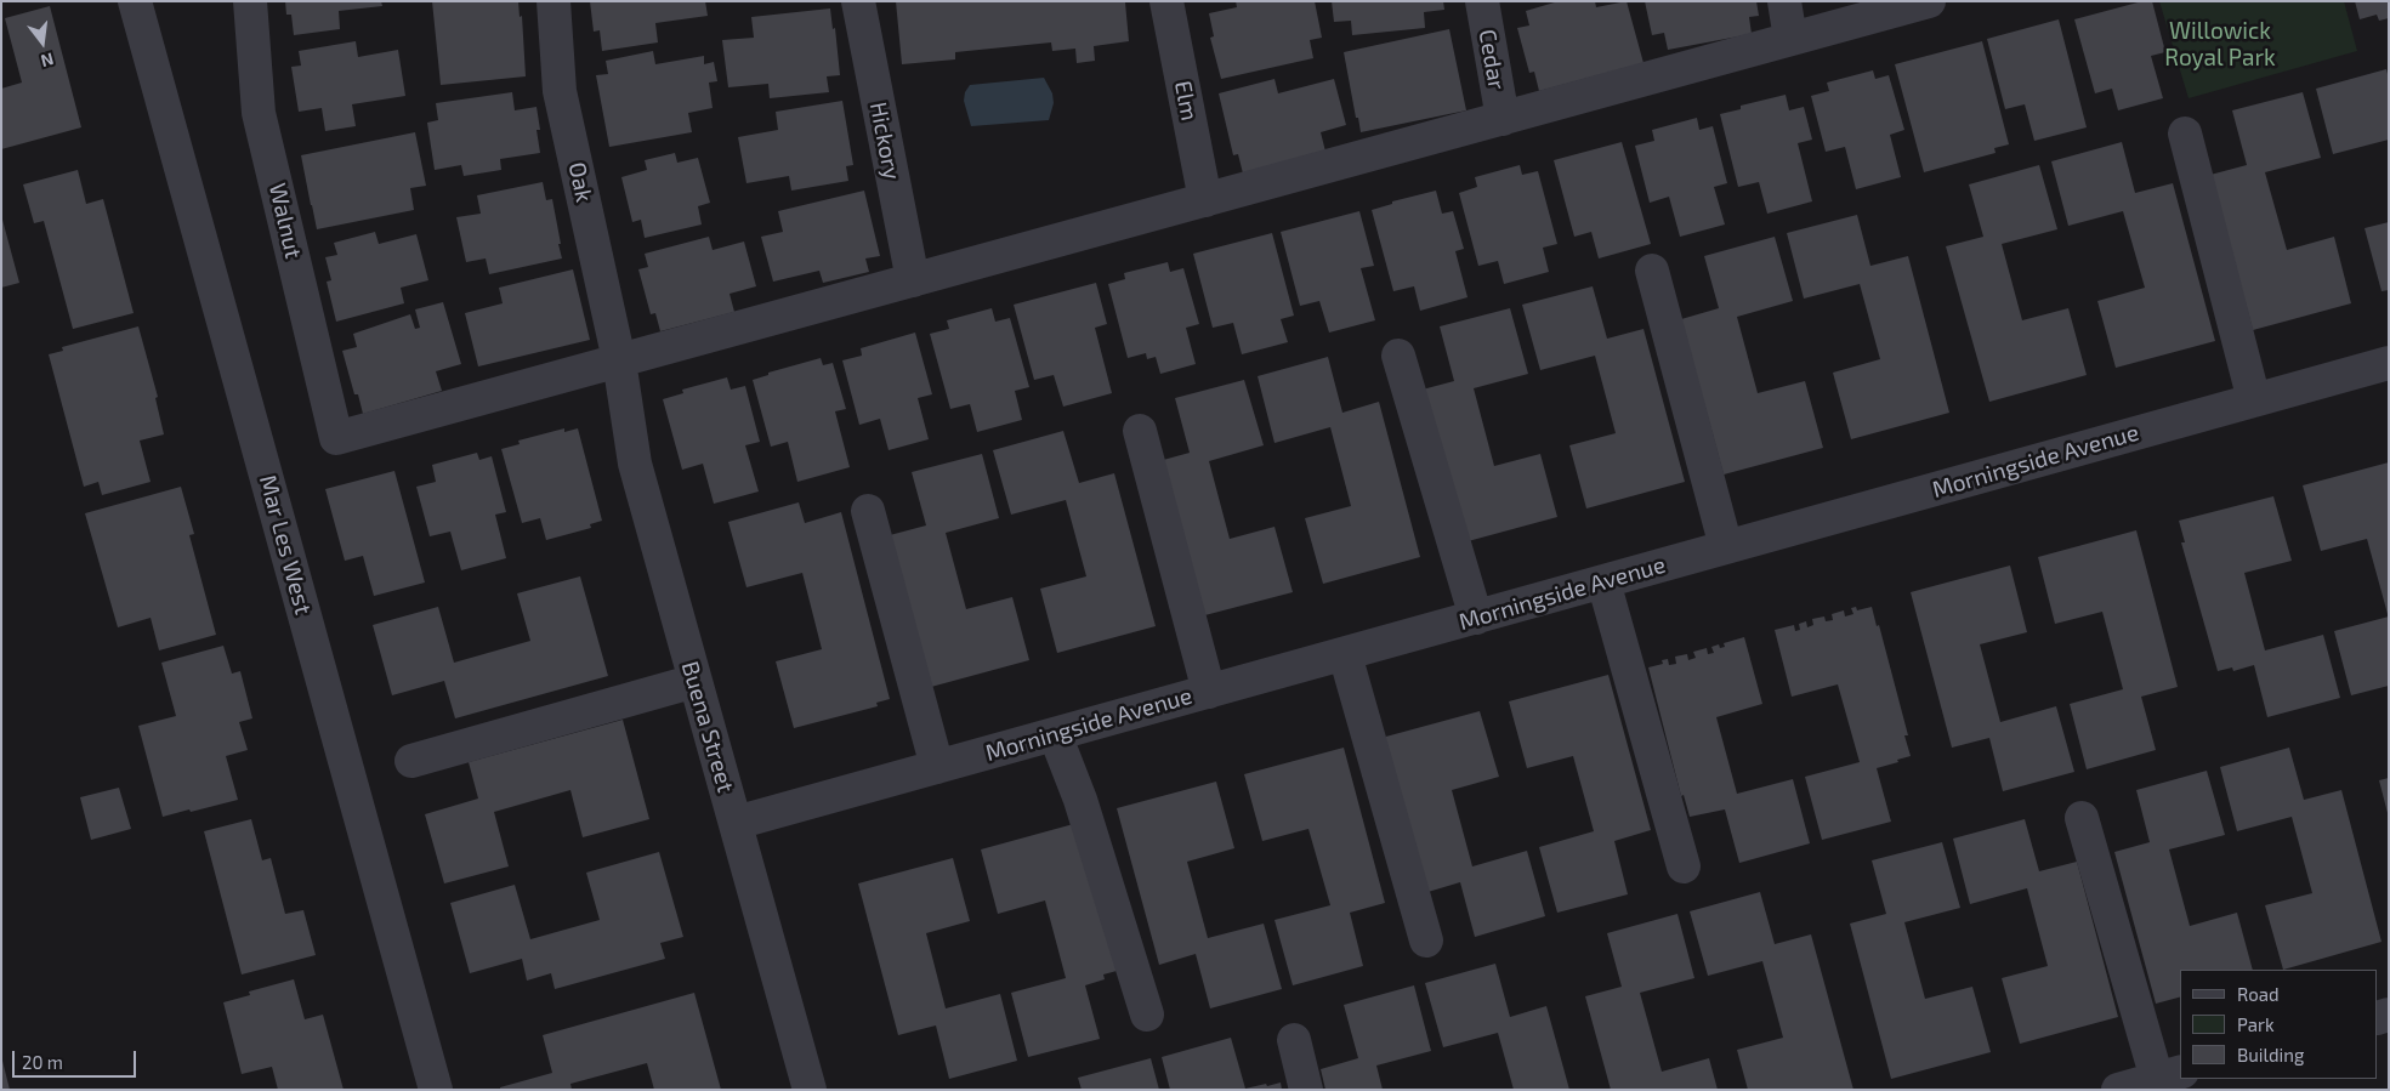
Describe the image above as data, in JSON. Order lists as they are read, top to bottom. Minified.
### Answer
{"streets":{"street":["Cedar","Elm","Hickory","Oak","Walnut","Morningside Avenue","Mar Les West","Buena Street"]},"crossings":[["Oak","Walnut"],["Oak","Buena Street"],["Walnut","Buena Street"],["Morningside Avenue","Buena Street"]],"parks":["Willowick Royal Park"],"legend":["Road","Park","Building"],"scale_bar":"20 m","north":"bottom"}
